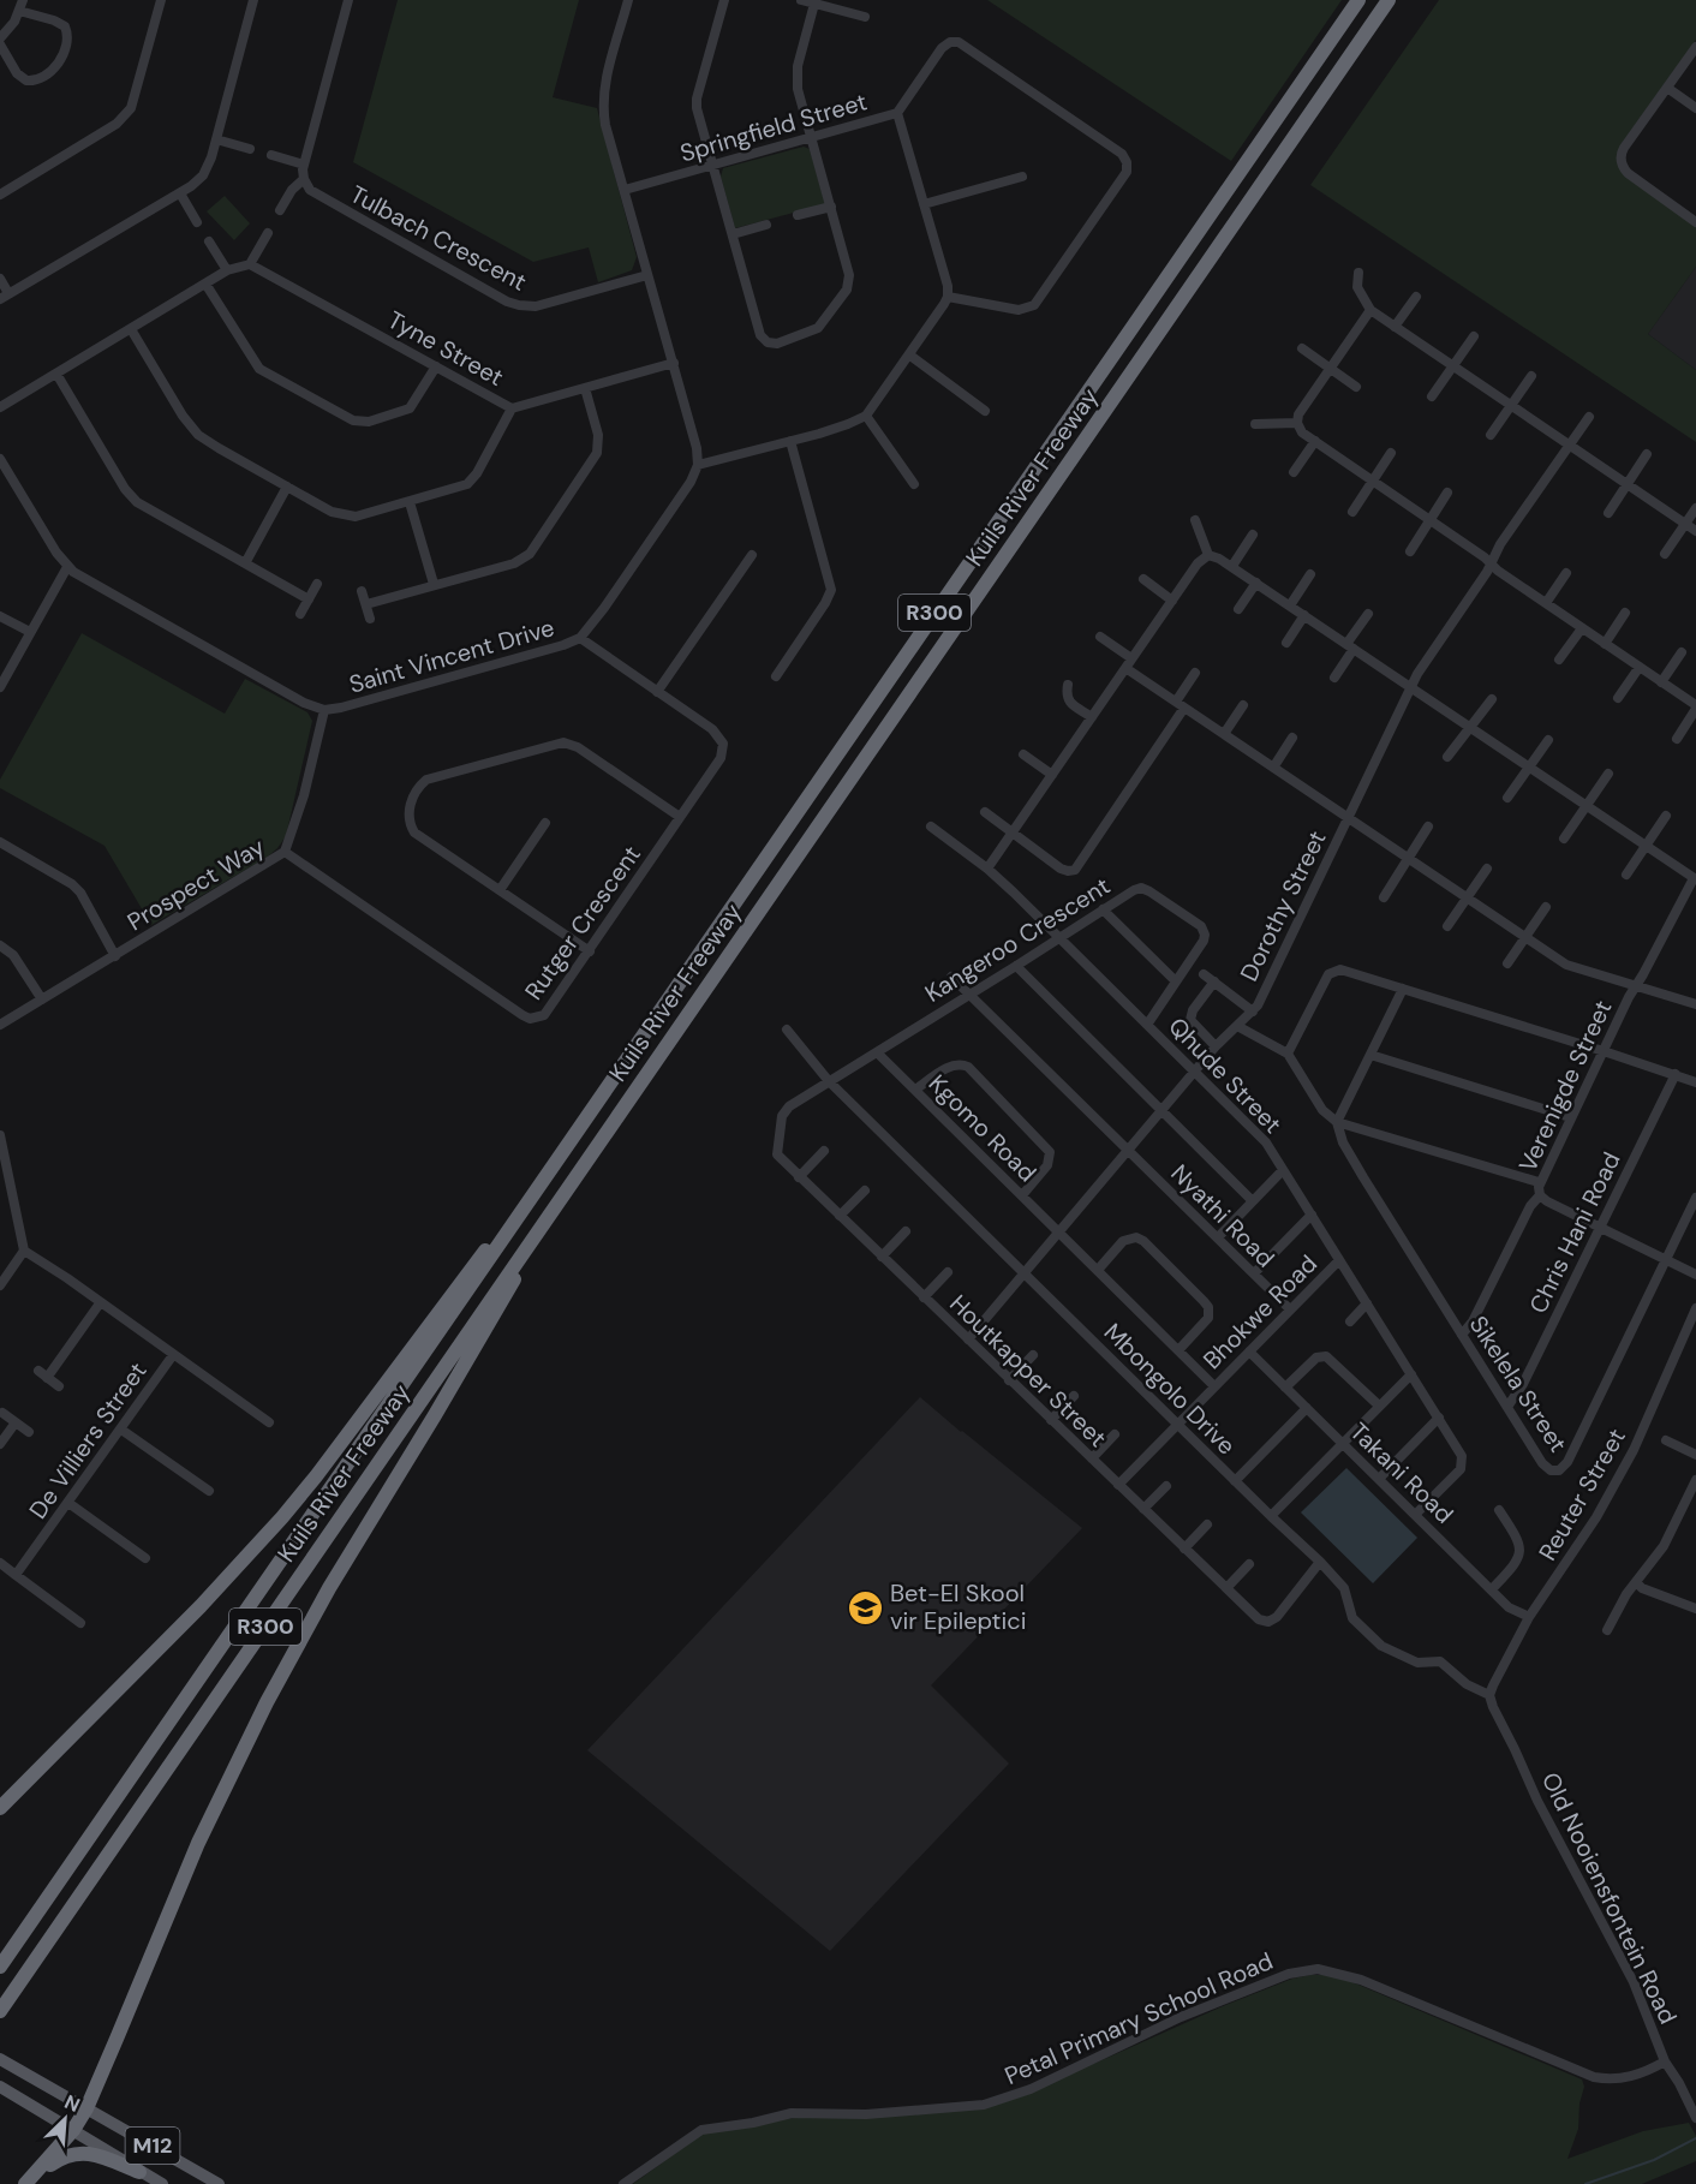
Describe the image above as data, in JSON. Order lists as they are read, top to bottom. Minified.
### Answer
{"streets":{"highway":["Kuils River Freeway","R300"],"main road":["M12"],"street":["Springfield Street","Tulbach Crescent","Tyne Street","Saint Vincent Drive","Prospect Way","Dorothy Street","Rutger Crescent","Kangeroo Crescent","Qhude Street","Verenigde Street","Kgomo Road","Nyathi Road","Chris Hani Road","Bhokwe Road","Houtkapper Street","Sikelela Street","Mbongolo Drive","De Villiers Street","Takani Road","Reuter Street","Old Nooiensfontein Road","Petal Primary School Road"]},"crossings":[["Saint Vincent Drive","Prospect Way"],["Saint Vincent Drive","Rutger Crescent"],["Prospect Way","Rutger Crescent"],["Dorothy Street","Qhude Street"],["Dorothy Street","Kgomo Road"],["Dorothy Street","Nyathi Road"],["Dorothy Street","Houtkapper Street"],["Dorothy Street","Sikelela Street"],["Dorothy Street","Mbongolo Drive"],["Kangeroo Crescent","Qhude Street"],["Kangeroo Crescent","Kgomo Road"],["Kangeroo Crescent","Nyathi Road"],["Kangeroo Crescent","Houtkapper Street"],["Kangeroo Crescent","Mbongolo Drive"],["Qhude Street","Bhokwe Road"],["Qhude Street","Takani Road"],["Verenigde Street","Chris Hani Road"],["Verenigde Street","Sikelela Street"],["Kgomo Road","Bhokwe Road"],["Nyathi Road","Bhokwe Road"],["Chris Hani Road","Sikelela Street"],["Bhokwe Road","Houtkapper Street"],["Bhokwe Road","Mbongolo Drive"],["Bhokwe Road","Takani Road"],["Houtkapper Street","Mbongolo Drive"],["Mbongolo Drive","Reuter Street"],["Mbongolo Drive","Old Nooiensfontein Road"],["Takani Road","Reuter Street"],["Reuter Street","Old Nooiensfontein Road"],["Old Nooiensfontein Road","Petal Primary School Road"]],"places":{"school or university":["Bet-El Skool vir Epileptici"]},"north":"top right"}
